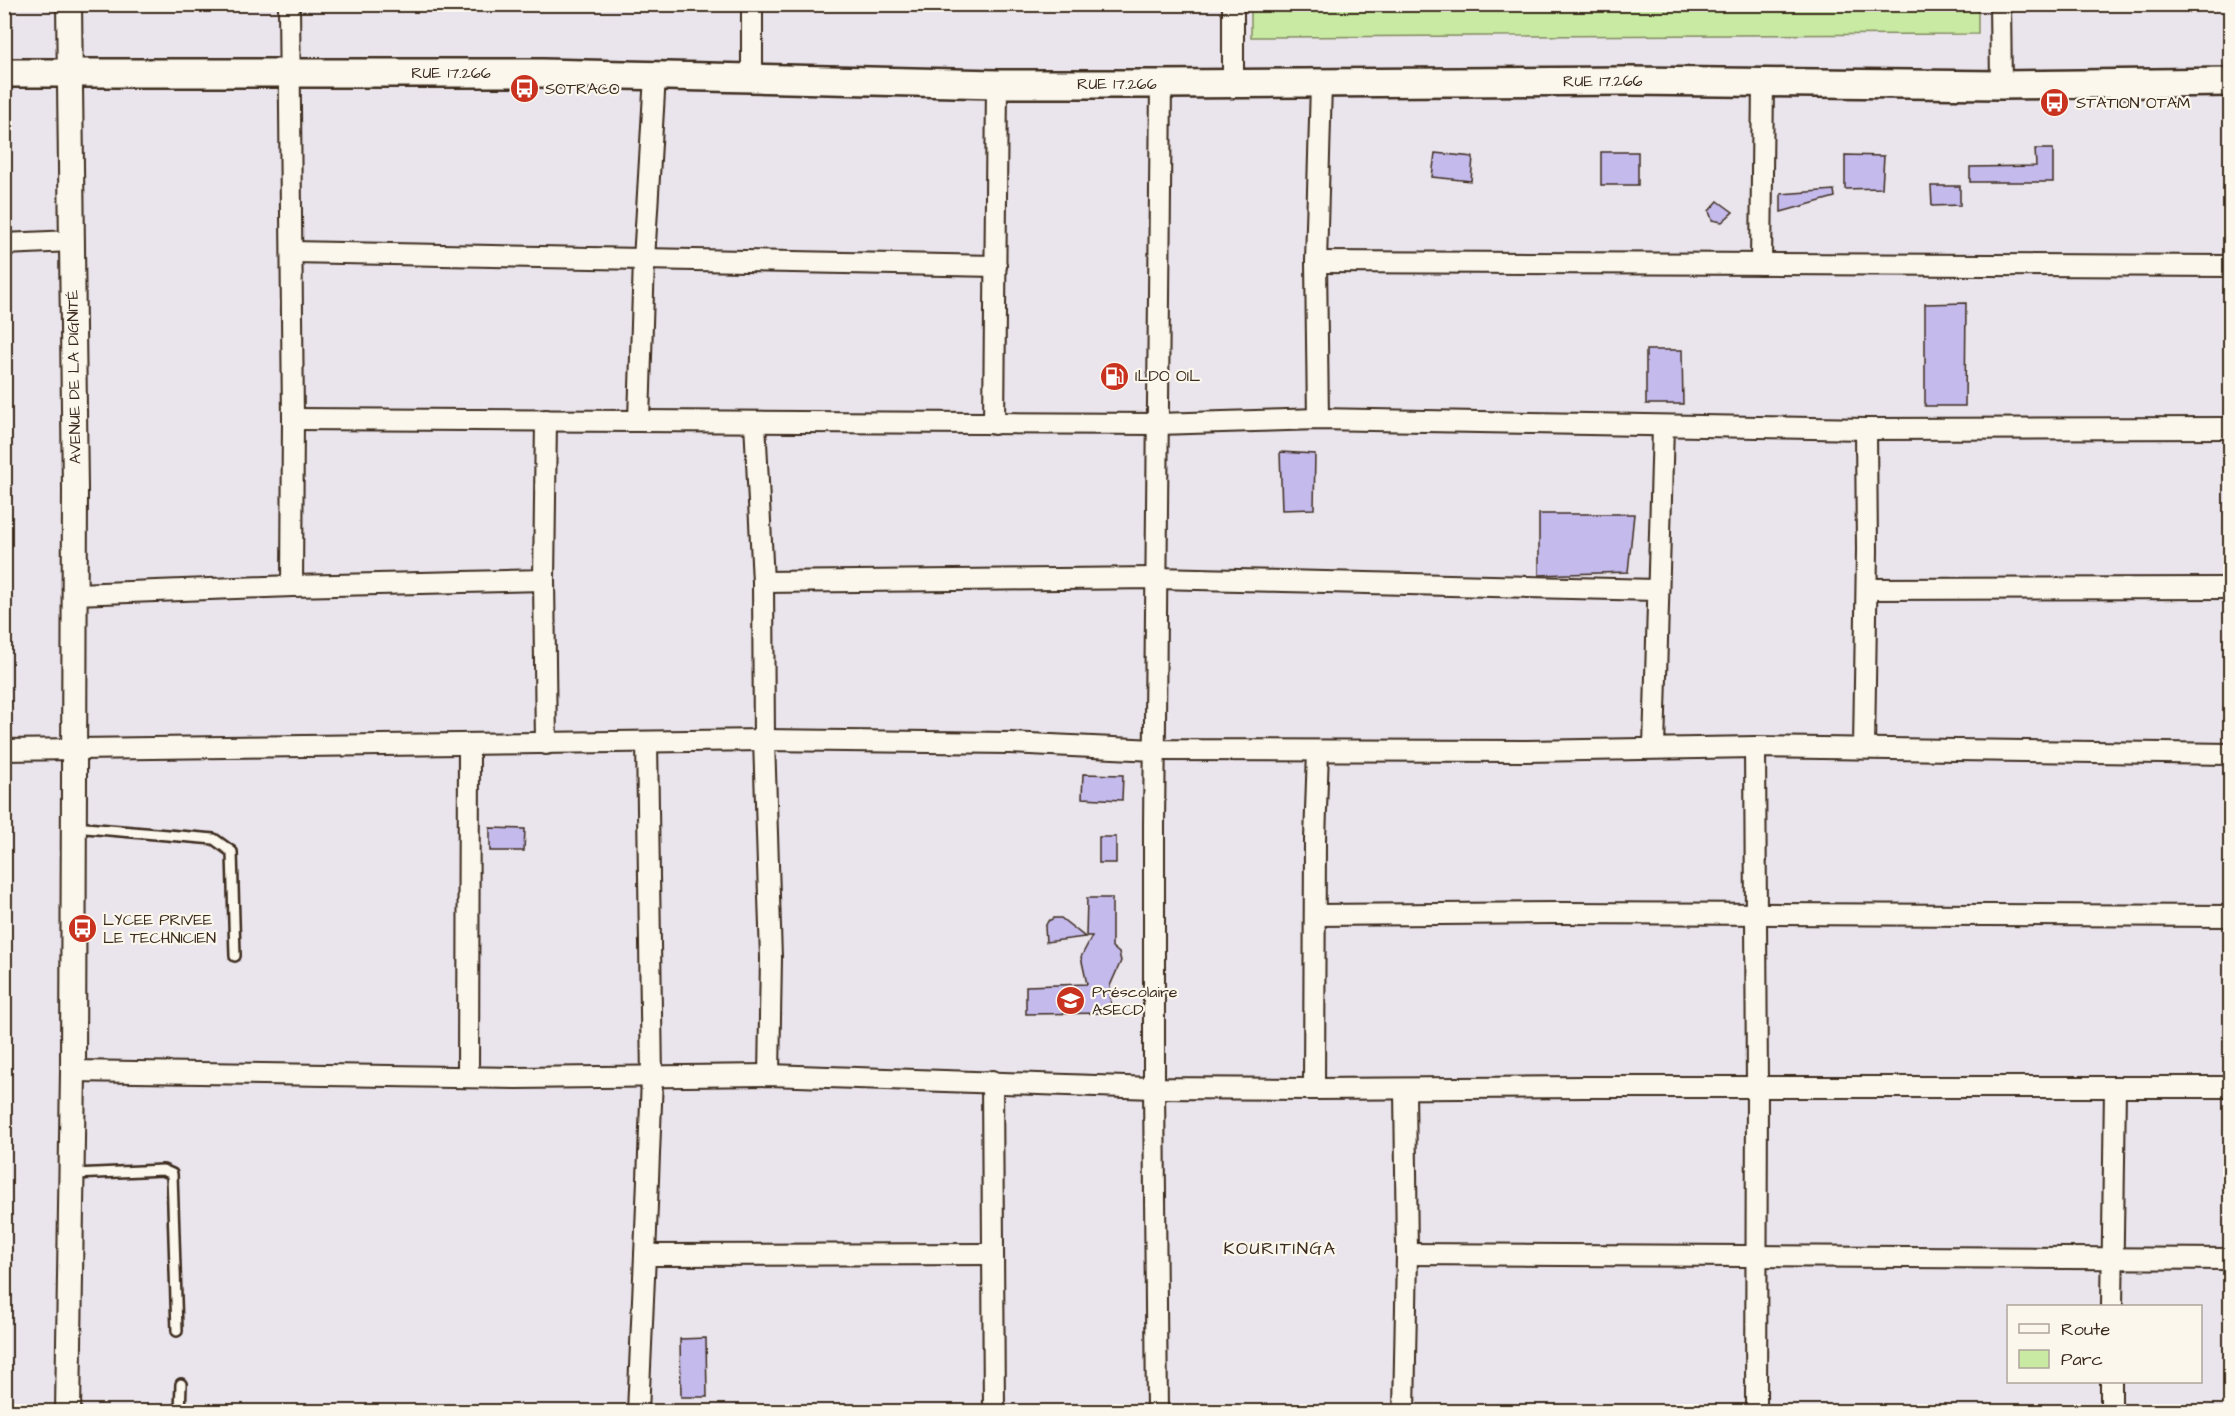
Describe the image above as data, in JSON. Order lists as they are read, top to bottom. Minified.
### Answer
{"streets":{"main road":["RUE 17.266"],"street":["AVENUE DE LA DIGNITÉ"]},"crossings":[["RUE 17.266","AVENUE DE LA DIGNITÉ"]],"districts":["KOURITINGA"],"places":{"bus stop":["SOTRACO","STATION OTAM","LYCEE PRIVEE LE TECHNICIEN"],"fuel station":["ILDO OIL"],"school or university":["Préscolaire ASECD"]},"legend":["Route","Parc"]}
